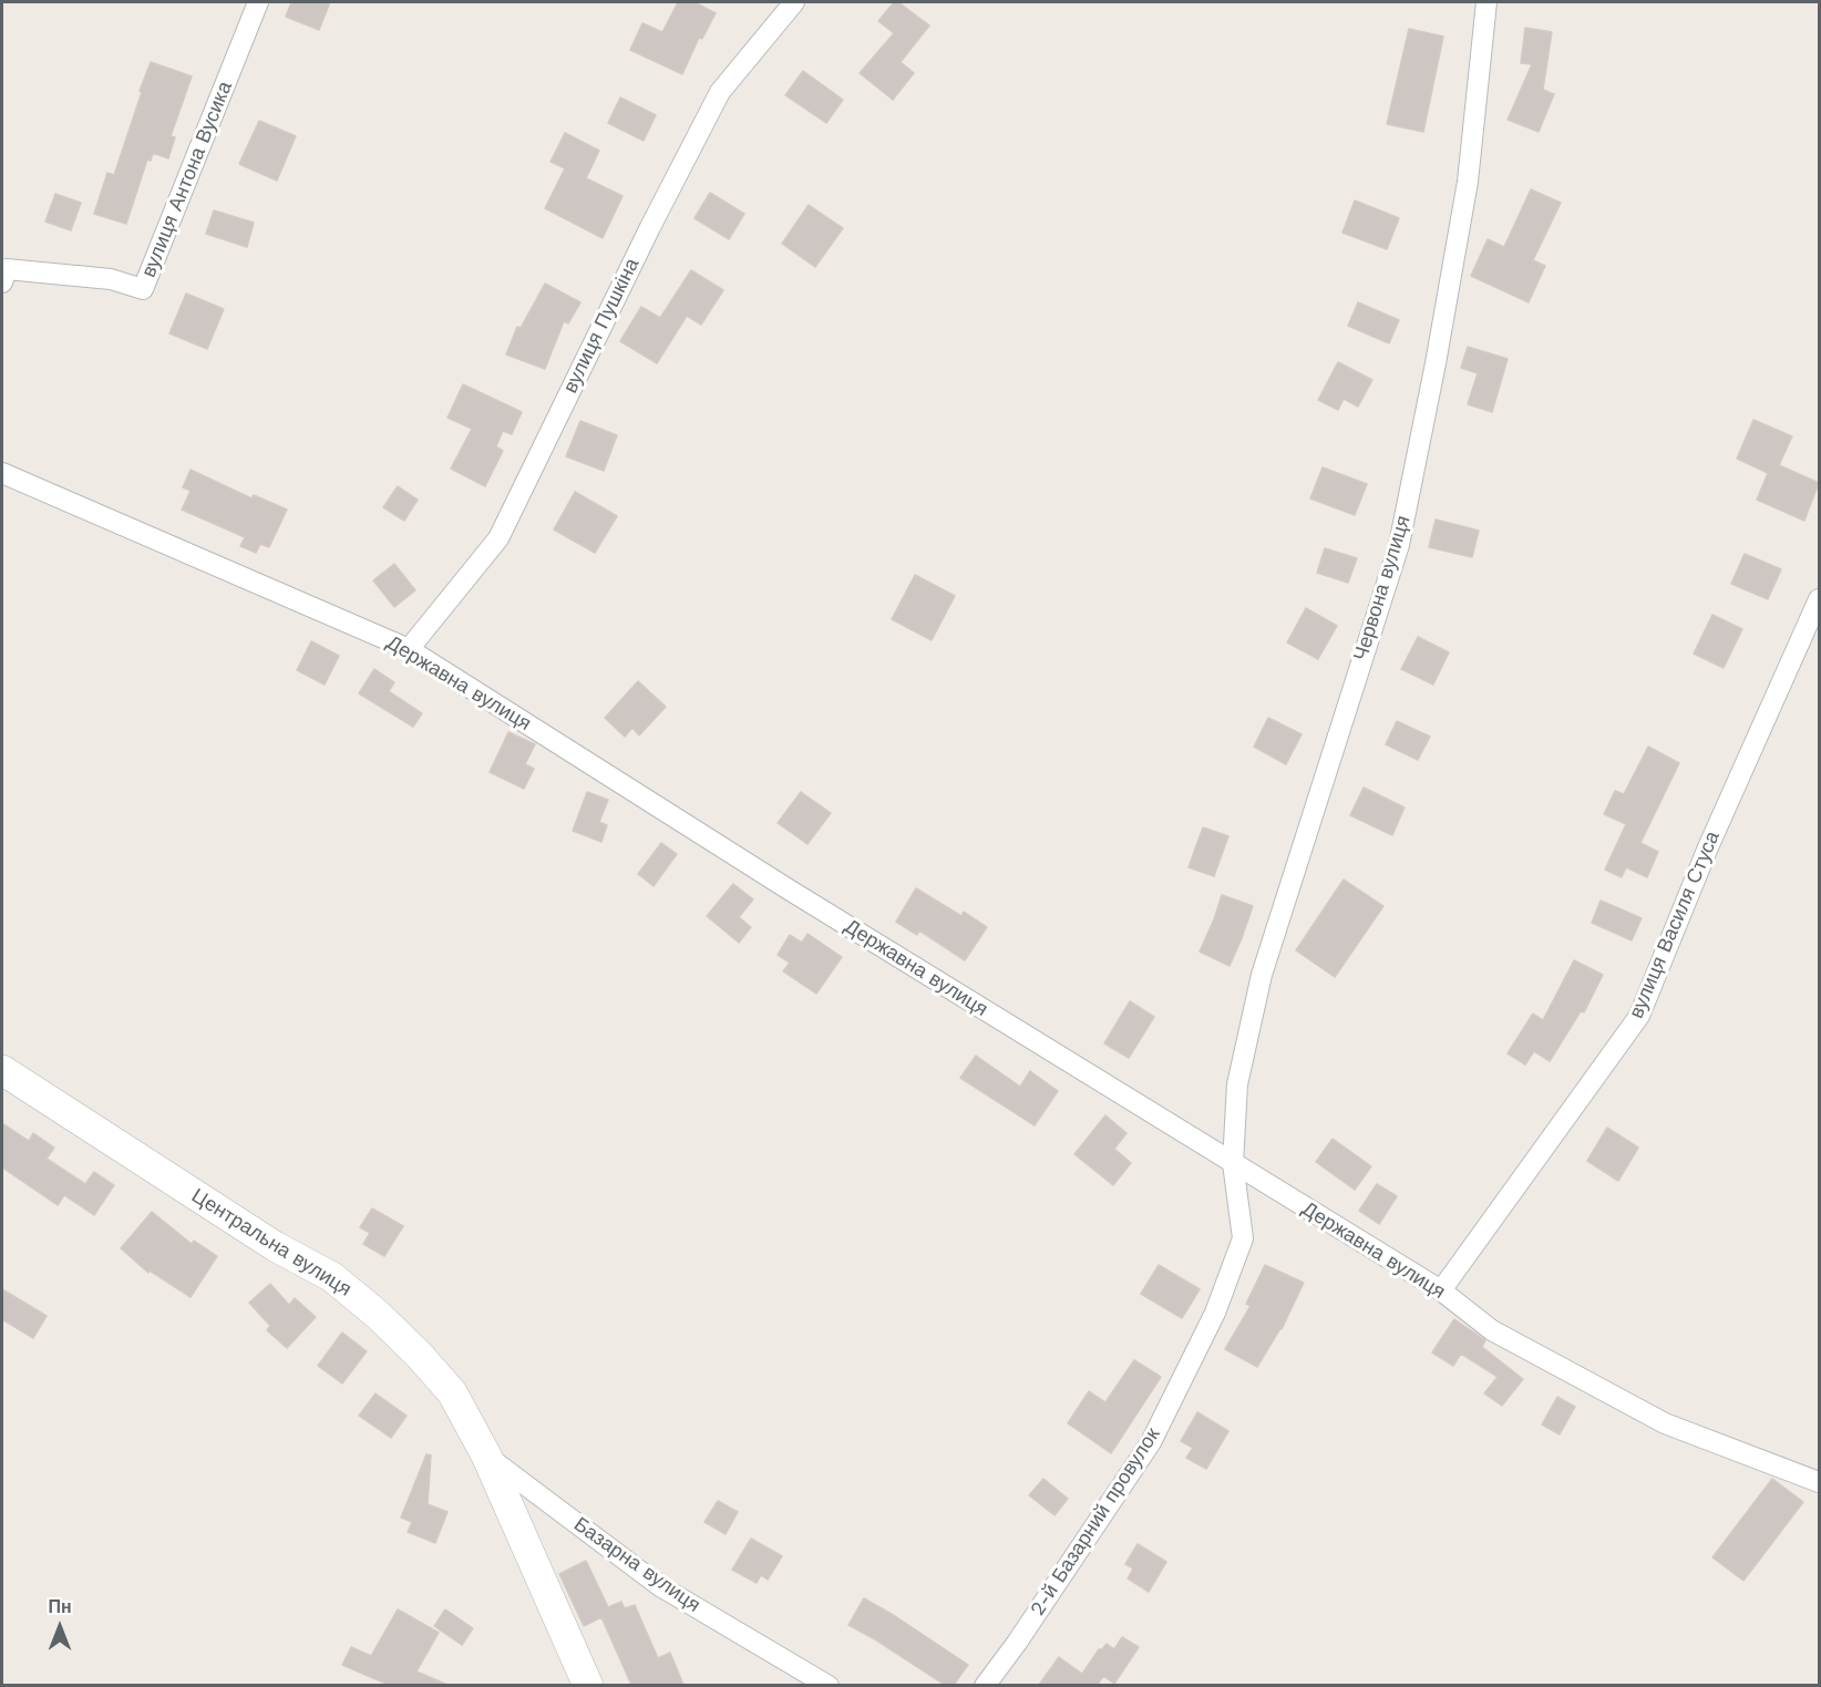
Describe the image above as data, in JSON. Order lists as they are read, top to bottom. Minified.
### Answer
{"streets":{"main road":["Центральна вулиця"],"street":["вулиця Антона Вусика","вулиця Пушкіна","Червона вулиця","Державна вулиця","вулиця Василя Стуса","2-й Базарний провулок","Базарна вулиця"]},"crossings":[["вулиця Пушкіна","Державна вулиця"],["Червона вулиця","Державна вулиця"],["Червона вулиця","2-й Базарний провулок"],["Державна вулиця","вулиця Василя Стуса"],["Державна вулиця","2-й Базарний провулок"],["Центральна вулиця","Базарна вулиця"]],"north":"top"}
